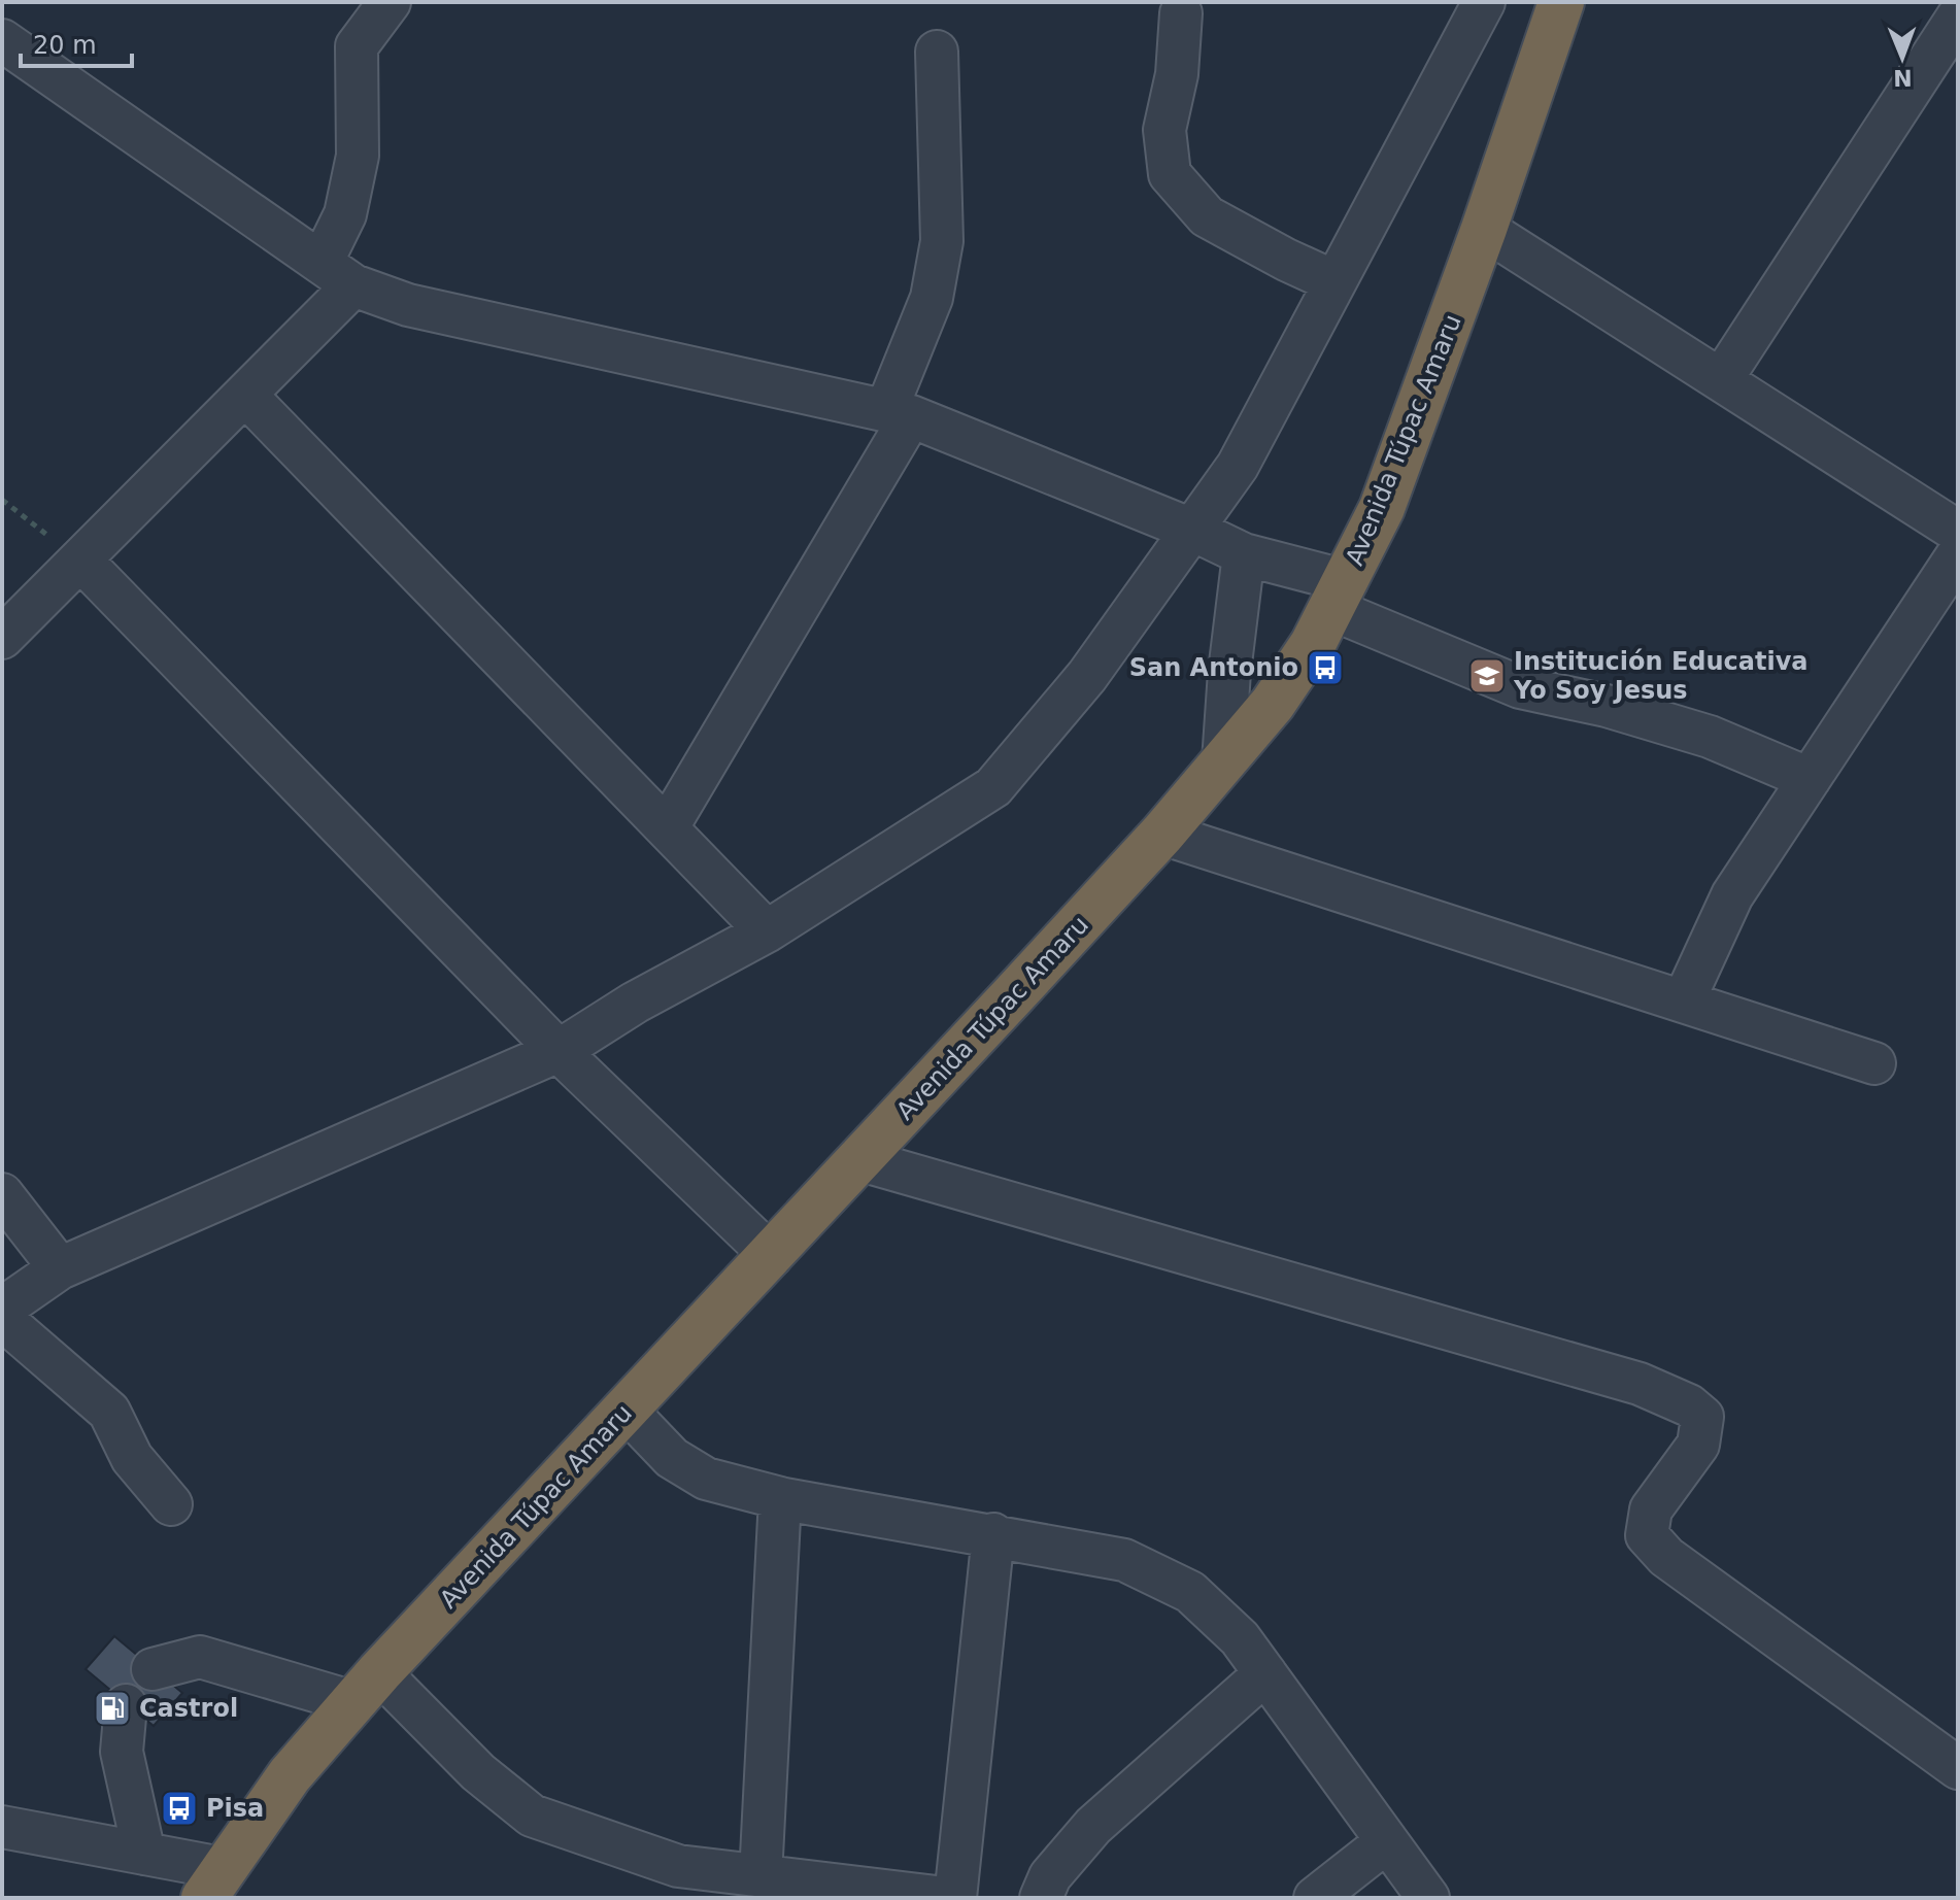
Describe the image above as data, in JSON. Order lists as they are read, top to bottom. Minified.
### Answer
{"streets":{"highway":["Avenida Túpac Amaru"]},"places":{"bus stop":["San Antonio","Pisa"],"school or university":["Institución Educativa Yo Soy Jesus"],"fuel station":["Castrol"]},"scale_bar":"20 m","north":"bottom"}
